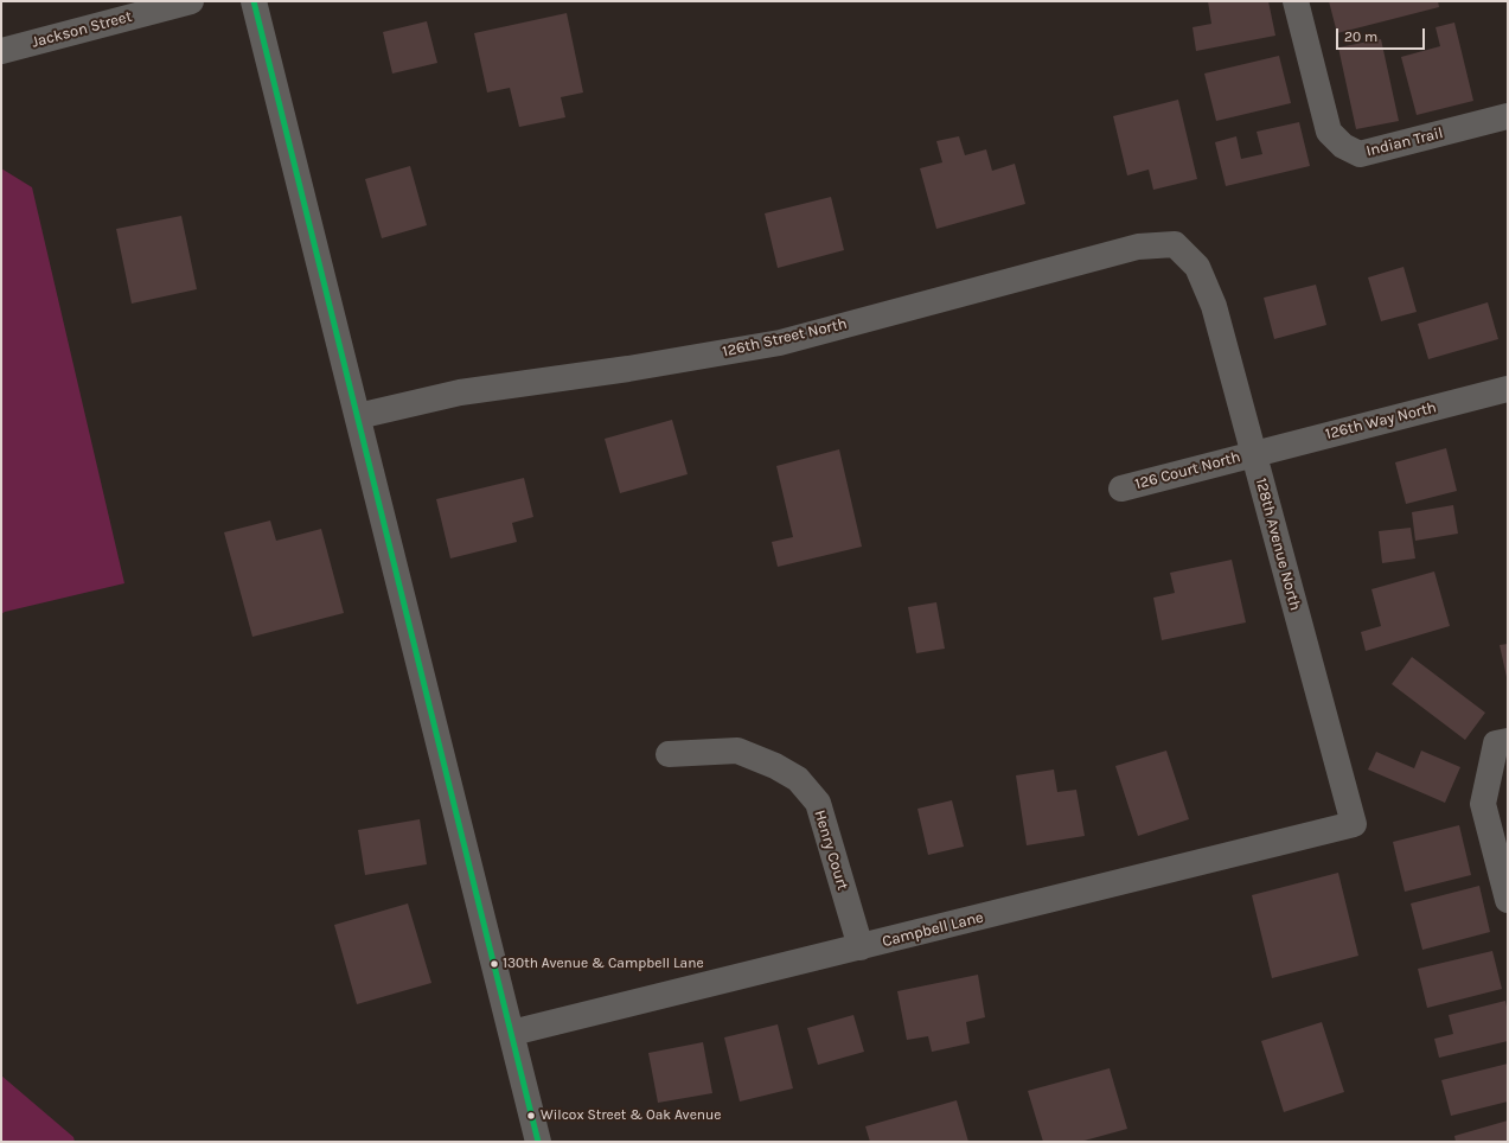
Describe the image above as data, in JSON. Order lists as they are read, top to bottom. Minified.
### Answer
{"streets":{"street":["Jackson Street","Indian Trail","126th Street North","126th Way North","126 Court North","128th Avenue North","Henry Court","Campbell Lane"]},"crossings":[["126th Street North","128th Avenue North"],["126th Way North","126 Court North"],["126th Way North","128th Avenue North"],["126 Court North","128th Avenue North"],["128th Avenue North","Campbell Lane"],["Henry Court","Campbell Lane"]],"places":["130th Avenue & Campbell Lane","Wilcox Street & Oak Avenue"],"scale_bar":"20 m"}
